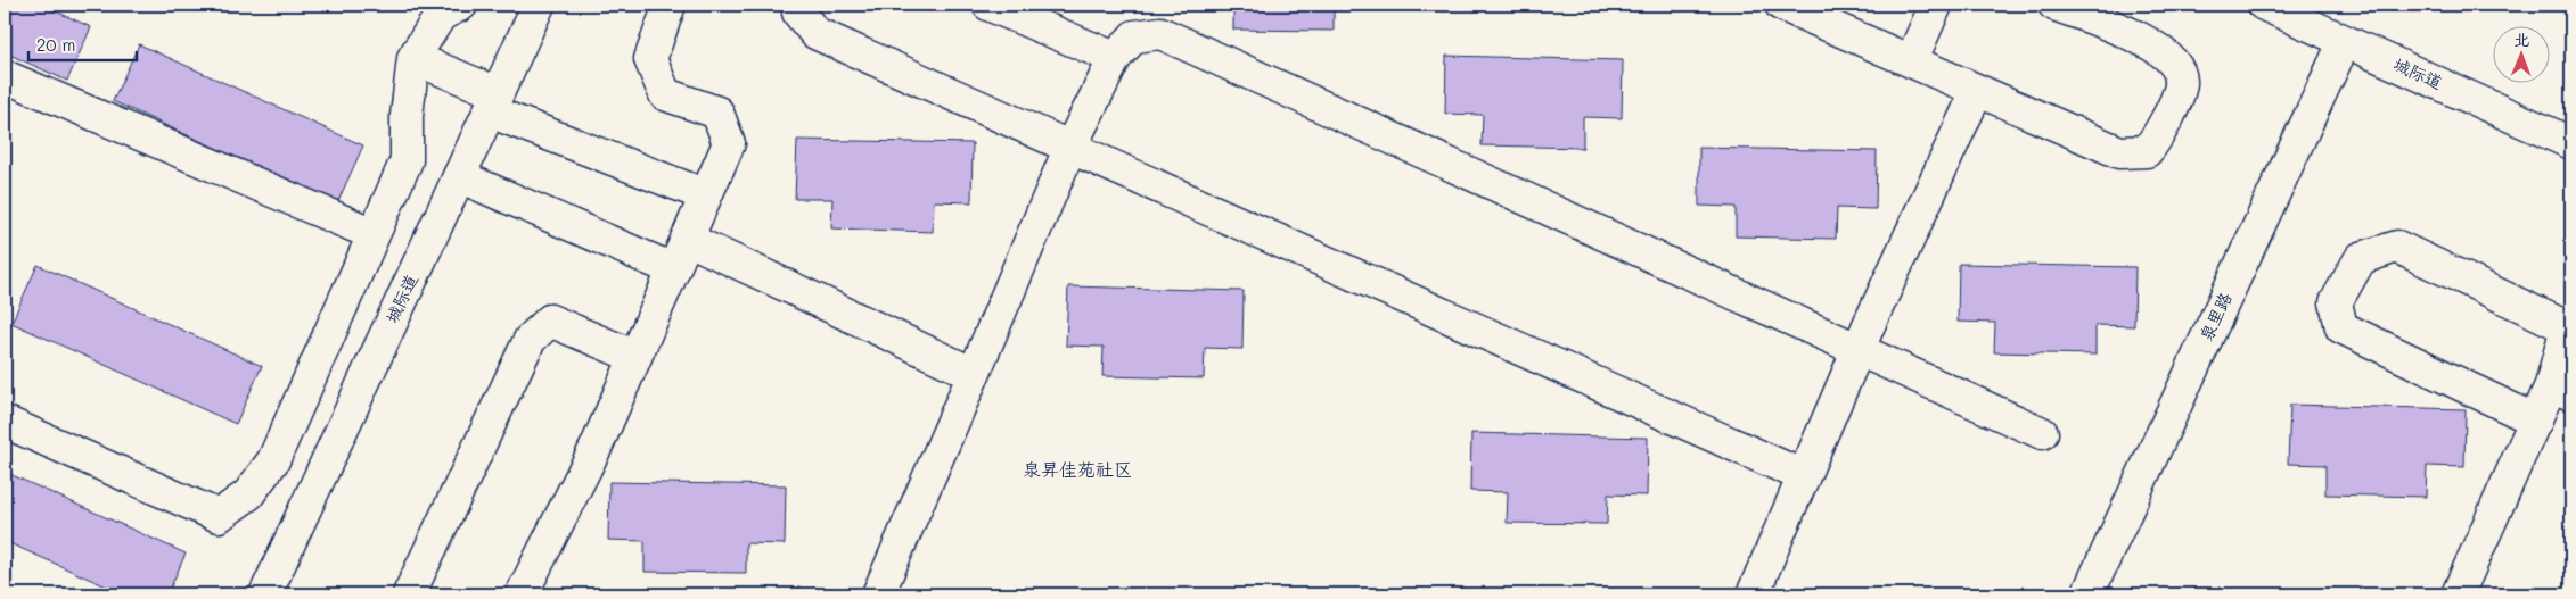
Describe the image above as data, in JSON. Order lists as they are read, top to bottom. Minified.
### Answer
{"streets":{"street":["城际道","泉里路"]},"crossings":[["城际道","泉里路"]],"districts":["泉昇佳苑社区"],"scale_bar":"20 m","north":"top"}
